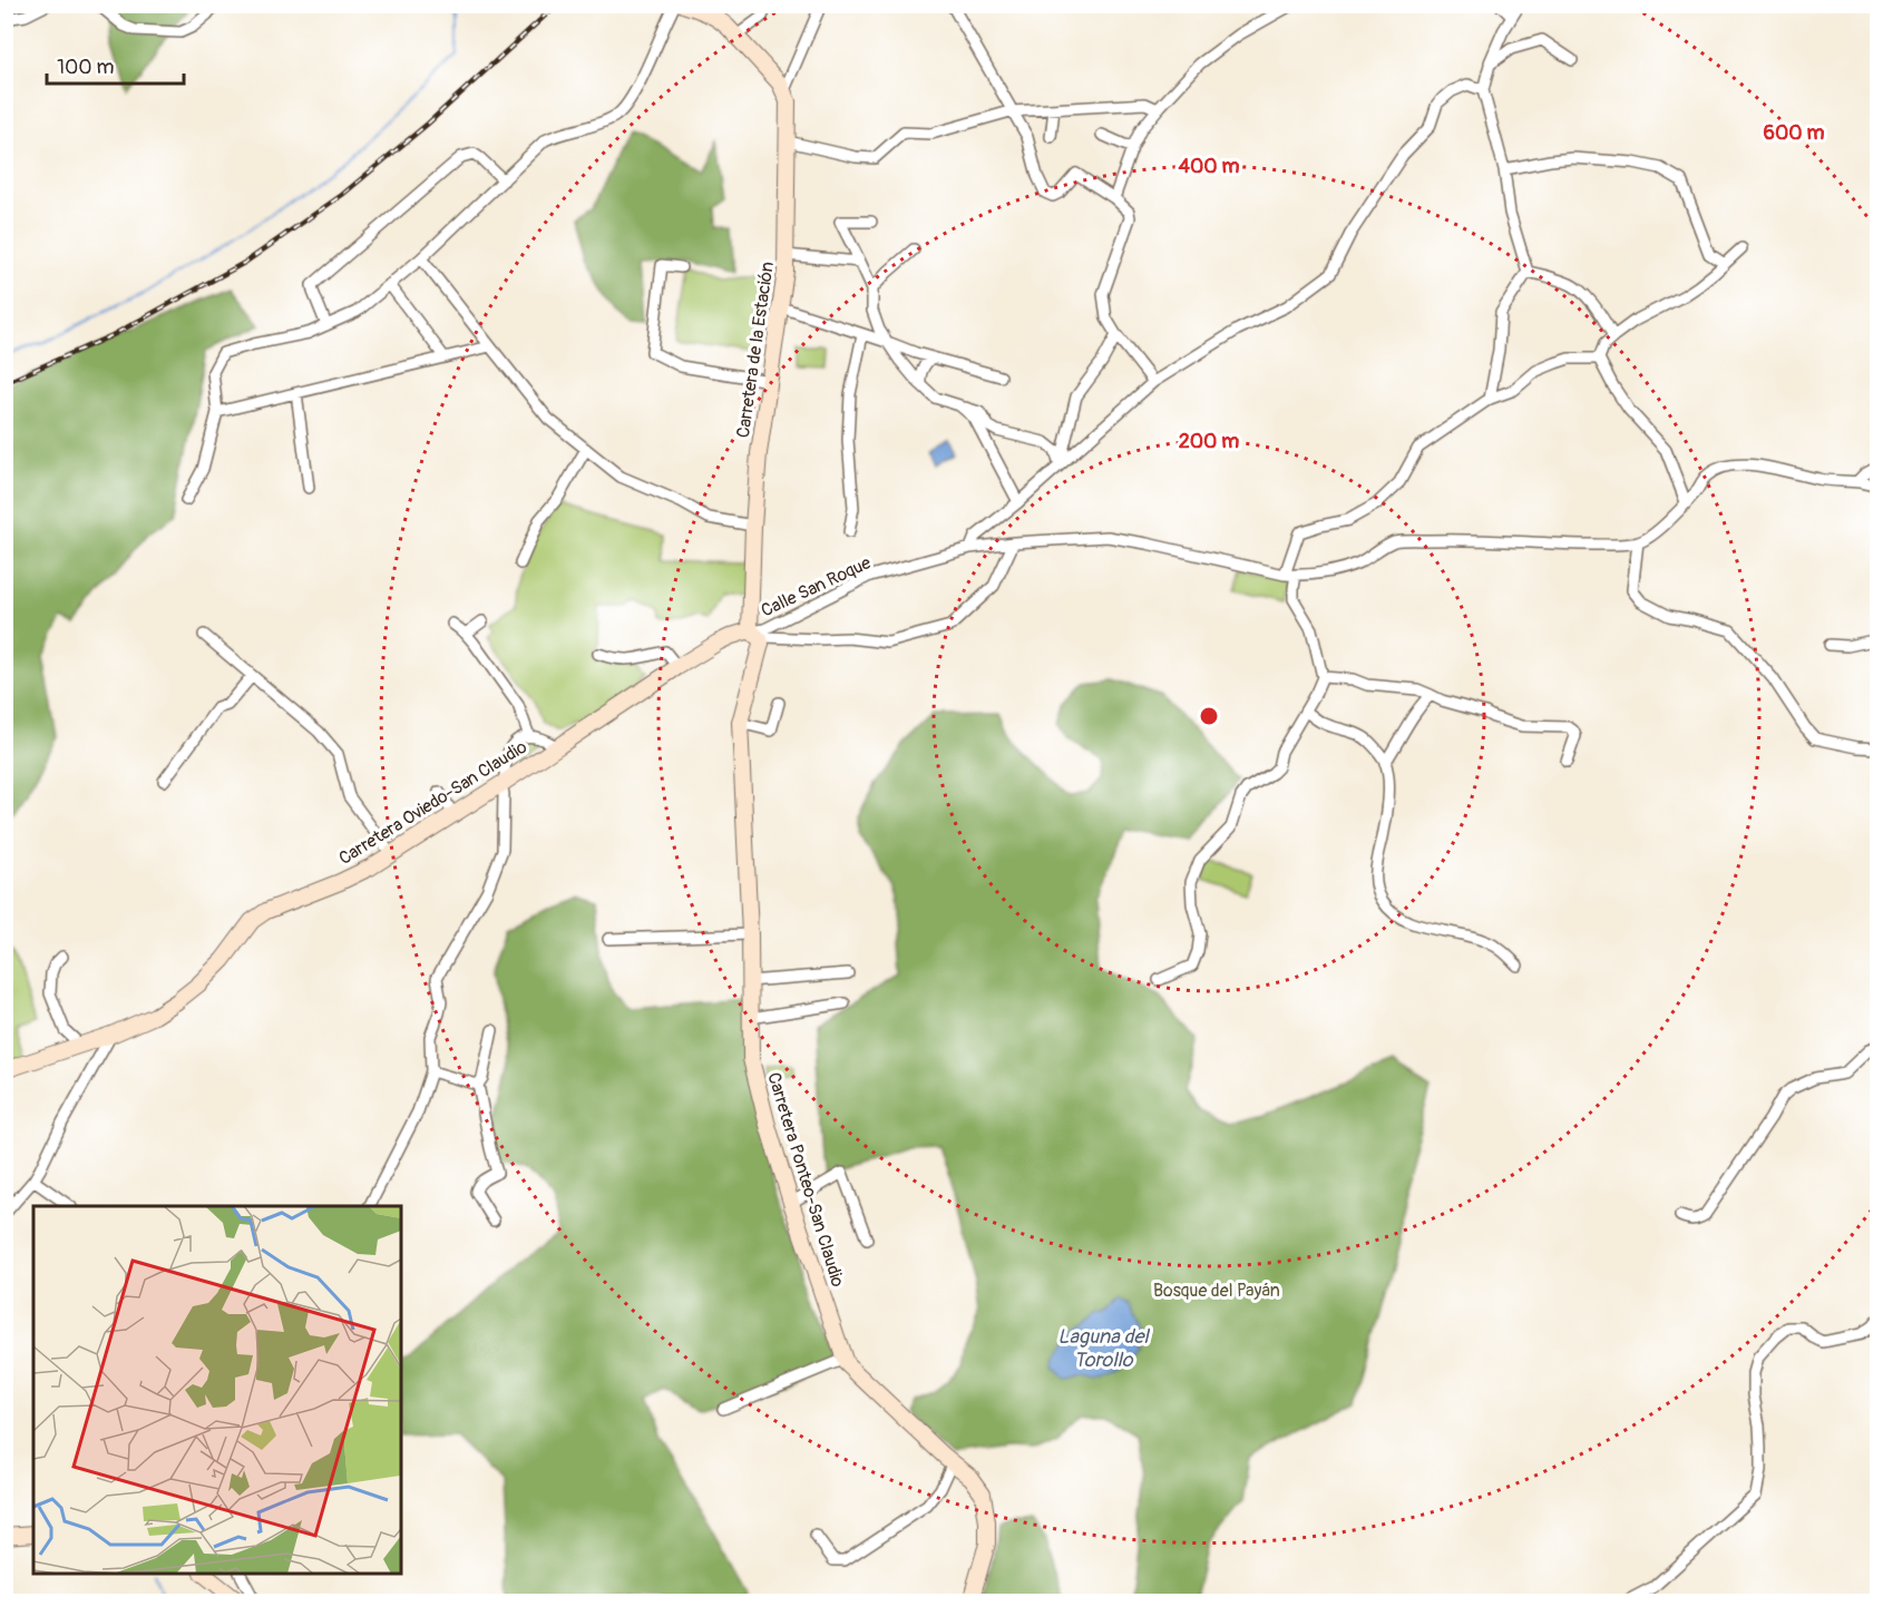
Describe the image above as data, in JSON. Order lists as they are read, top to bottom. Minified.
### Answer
{"streets":{"street":["Carretera de la Estación","Calle San Roque","Carretera Oviedo-San Claudio","Carretera Ponteo-San Claudio"]},"crossings":[["Carretera de la Estación","Calle San Roque"],["Carretera de la Estación","Carretera Oviedo-San Claudio"],["Carretera de la Estación","Carretera Ponteo-San Claudio"],["Calle San Roque","Carretera Oviedo-San Claudio"],["Calle San Roque","Carretera Ponteo-San Claudio"],["Carretera Oviedo-San Claudio","Carretera Ponteo-San Claudio"]],"water":["Laguna del Torollo"],"parks":["Bosque del Payán"],"scale_bar":"100 m","rings":["600 m","400 m","200 m"]}
